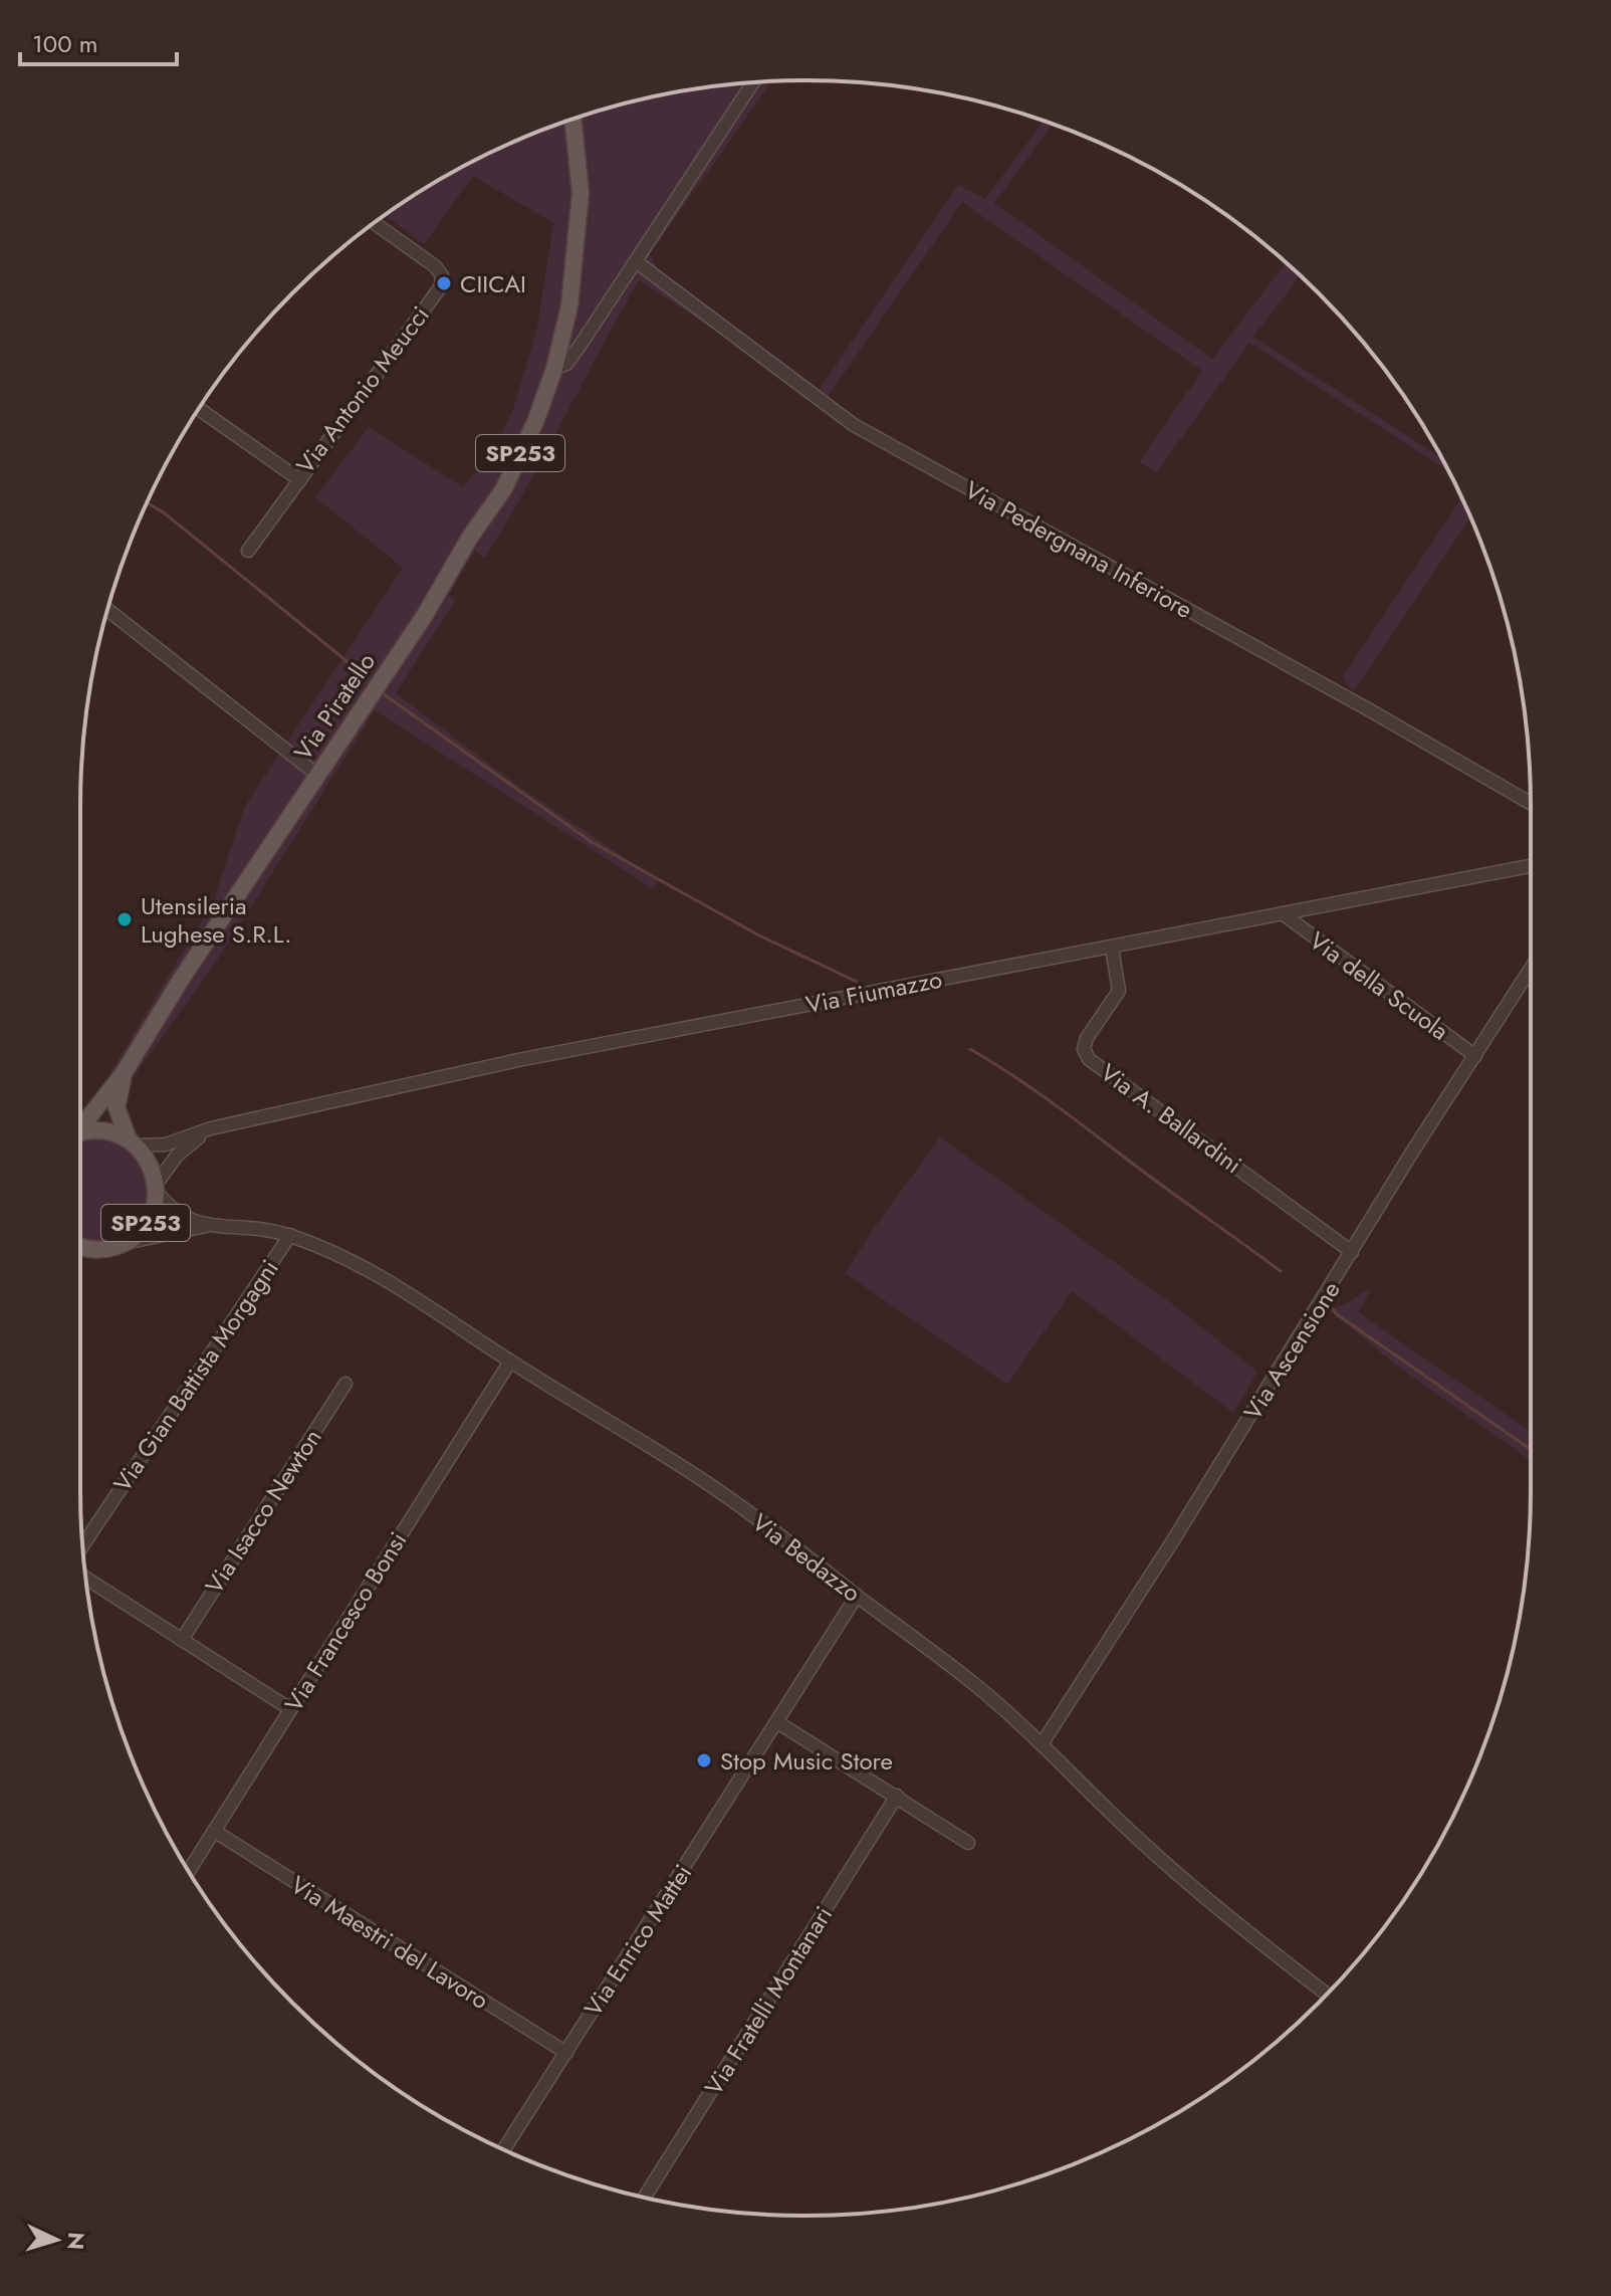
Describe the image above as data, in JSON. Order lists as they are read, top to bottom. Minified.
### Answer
{"streets":{"main road":["SP253","Via Piratello"],"street":["Via Antonio Meucci","Via Pedergnana Inferiore","Via della Scuola","Via Fiumazzo","Via A. Ballardini","Via Ascensione","Via Gian Battista Morgagni","Via Isacco Newton","Via Bedazzo","Via Francesco Bonsi","Via Enrico Mattei","Via Maestri del Lavoro","Via Fratelli Montanari"]},"crossings":[["SP253","Via Piratello"],["SP253","Via Fiumazzo"],["SP253","Via Bedazzo"],["Via Pedergnana Inferiore","Via Piratello"],["Via Piratello","Via Fiumazzo"],["Via della Scuola","Via Fiumazzo"],["Via della Scuola","Via Ascensione"],["Via Fiumazzo","Via A. Ballardini"],["Via Fiumazzo","Via Bedazzo"],["Via A. Ballardini","Via Ascensione"],["Via Ascensione","Via Bedazzo"],["Via Gian Battista Morgagni","Via Bedazzo"],["Via Bedazzo","Via Francesco Bonsi"],["Via Bedazzo","Via Enrico Mattei"],["Via Francesco Bonsi","Via Maestri del Lavoro"],["Via Enrico Mattei","Via Maestri del Lavoro"]],"places":["CIICAI","Utensileria Lughese S.R.L.","Stop Music Store"],"scale_bar":"100 m","north":"right"}
